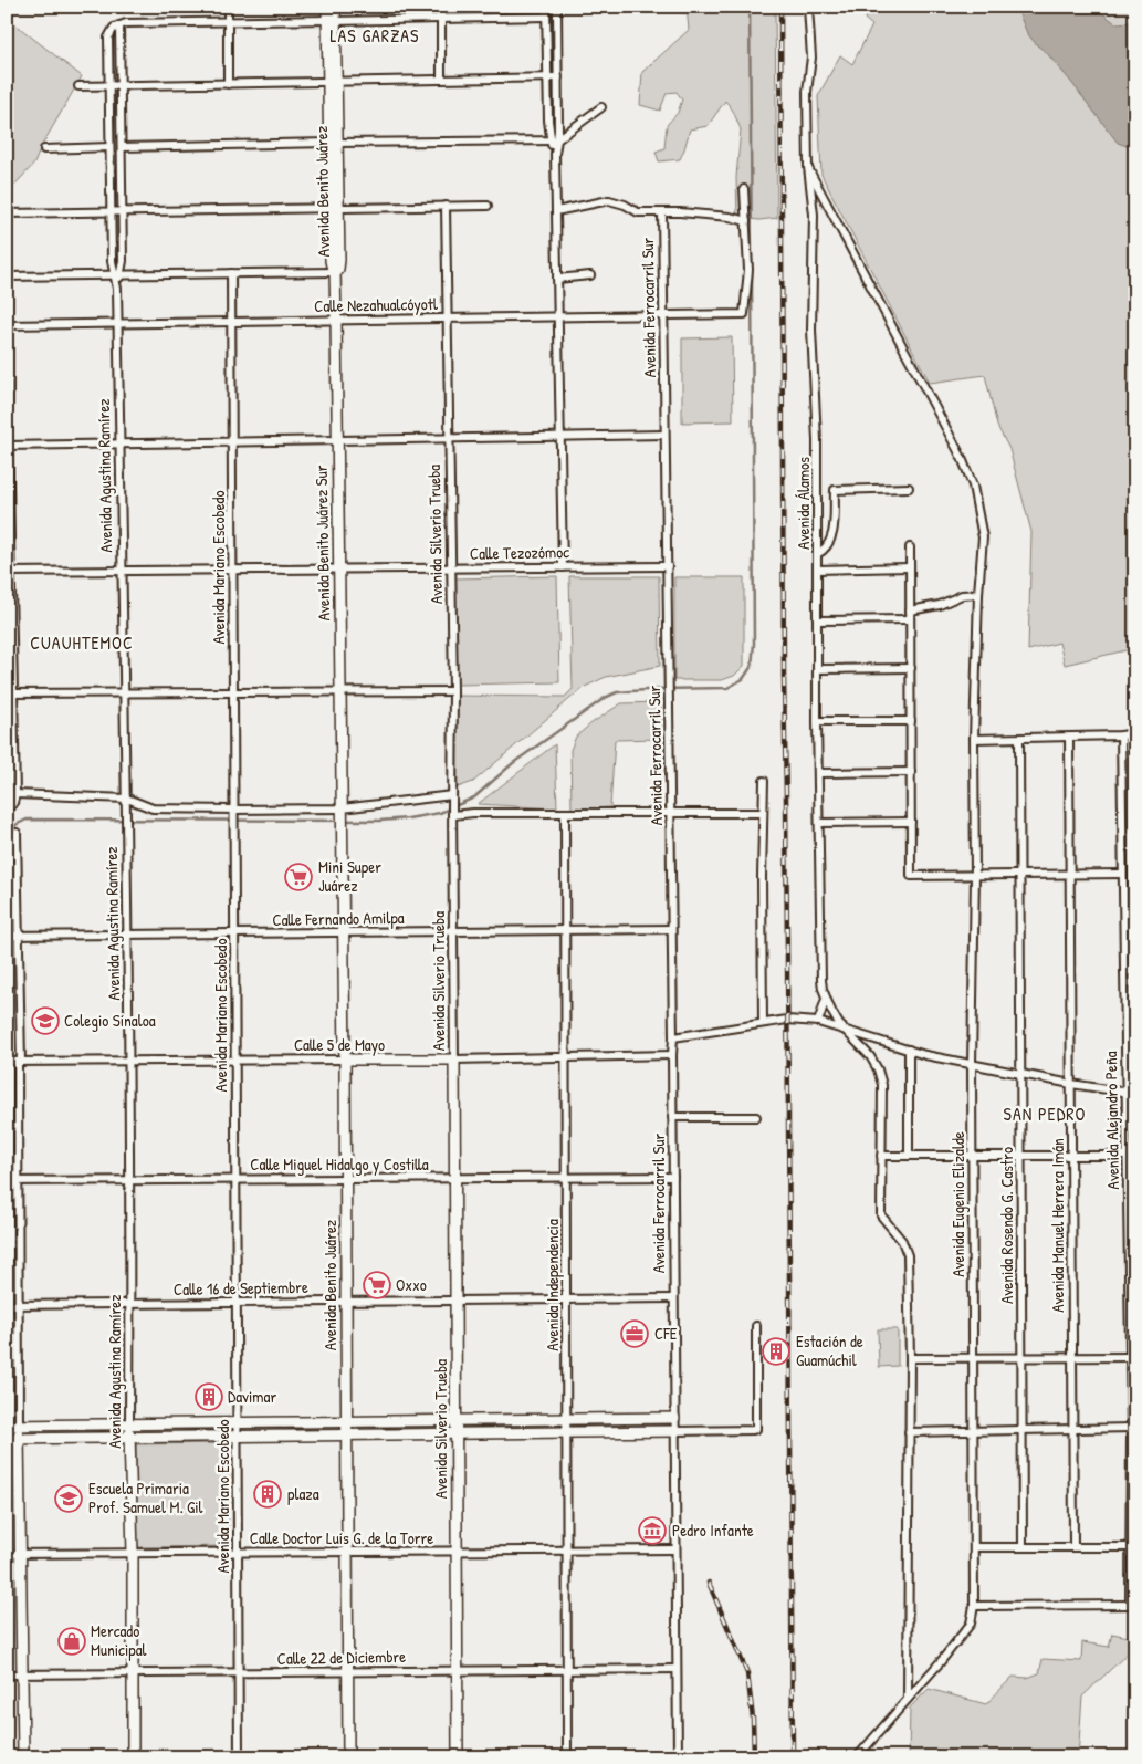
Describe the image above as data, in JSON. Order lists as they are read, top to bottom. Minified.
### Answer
{"streets":{"street":["Avenida Benito Juárez","Calle Nezahualcóyotl","Avenida Ferrocarril Sur","Avenida Agustina Ramírez","Avenida Álamos","Avenida Silverio Trueba","Avenida Benito Juárez Sur","Calle Tezozómoc","Avenida Mariano Escobedo","Calle Fernando Amilpa","Calle 5 de Mayo","Avenida Alejandro Peña","Calle Miguel Hidalgo y Costilla","Avenida Eugenio Elizalde","Avenida Rosendo G. Castro","Avenida Manuel Herrera Imán","Avenida Independencia","Calle 16 de Septiembre","Calle Doctor Luis G. de la Torre","Calle 22 de Diciembre"]},"crossings":[["Avenida Benito Juárez","Avenida Benito Juárez Sur"],["Avenida Benito Juárez","Calle Fernando Amilpa"],["Avenida Benito Juárez","Calle 5 de Mayo"],["Avenida Benito Juárez","Calle Miguel Hidalgo y Costilla"],["Avenida Benito Juárez","Calle 16 de Septiembre"],["Avenida Benito Juárez","Calle Doctor Luis G. de la Torre"],["Avenida Benito Juárez","Calle 22 de Diciembre"],["Calle Nezahualcóyotl","Avenida Ferrocarril Sur"],["Calle Nezahualcóyotl","Avenida Agustina Ramírez"],["Calle Nezahualcóyotl","Avenida Silverio Trueba"],["Calle Nezahualcóyotl","Avenida Benito Juárez Sur"],["Calle Nezahualcóyotl","Avenida Mariano Escobedo"],["Avenida Ferrocarril Sur","Calle Tezozómoc"],["Avenida Ferrocarril Sur","Calle Fernando Amilpa"],["Avenida Ferrocarril Sur","Calle 5 de Mayo"],["Avenida Ferrocarril Sur","Calle Miguel Hidalgo y Costilla"],["Avenida Ferrocarril Sur","Calle 16 de Septiembre"],["Avenida Ferrocarril Sur","Calle Doctor Luis G. de la Torre"],["Avenida Ferrocarril Sur","Calle 22 de Diciembre"],["Avenida Agustina Ramírez","Calle Tezozómoc"],["Avenida Agustina Ramírez","Calle Fernando Amilpa"],["Avenida Agustina Ramírez","Calle 5 de Mayo"],["Avenida Agustina Ramírez","Calle Miguel Hidalgo y Costilla"],["Avenida Agustina Ramírez","Calle 16 de Septiembre"],["Avenida Agustina Ramírez","Calle Doctor Luis G. de la Torre"],["Avenida Agustina Ramírez","Calle 22 de Diciembre"],["Avenida Álamos","Avenida Eugenio Elizalde"],["Avenida Silverio Trueba","Calle Tezozómoc"],["Avenida Silverio Trueba","Calle Fernando Amilpa"],["Avenida Silverio Trueba","Calle 5 de Mayo"],["Avenida Silverio Trueba","Calle Miguel Hidalgo y Costilla"],["Avenida Silverio Trueba","Calle 16 de Septiembre"],["Avenida Silverio Trueba","Calle Doctor Luis G. de la Torre"],["Avenida Silverio Trueba","Calle 22 de Diciembre"],["Avenida Benito Juárez Sur","Calle Tezozómoc"],["Calle Tezozómoc","Avenida Mariano Escobedo"],["Avenida Mariano Escobedo","Calle Fernando Amilpa"],["Avenida Mariano Escobedo","Calle 5 de Mayo"],["Avenida Mariano Escobedo","Calle Miguel Hidalgo y Costilla"],["Avenida Mariano Escobedo","Calle 16 de Septiembre"],["Avenida Mariano Escobedo","Calle Doctor Luis G. de la Torre"],["Avenida Mariano Escobedo","Calle 22 de Diciembre"],["Calle Fernando Amilpa","Avenida Independencia"],["Calle 5 de Mayo","Avenida Independencia"],["Calle Miguel Hidalgo y Costilla","Avenida Independencia"],["Avenida Independencia","Calle 16 de Septiembre"],["Avenida Independencia","Calle Doctor Luis G. de la Torre"],["Avenida Independencia","Calle 22 de Diciembre"]],"districts":["LAS GARZAS","CUAUHTEMOC","SAN PEDRO"],"places":{"supermarket":["Mini Super Juárez","Oxxo"],"school or university":["Colegio Sinaloa","Escuela Primaria Prof. Samuel M. Gil"],"office":["CFE"],"building":["Estación de Guamúchil","Davimar","plaza"],"museum":["Pedro Infante"],"shop":["Mercado Municipal"]}}
